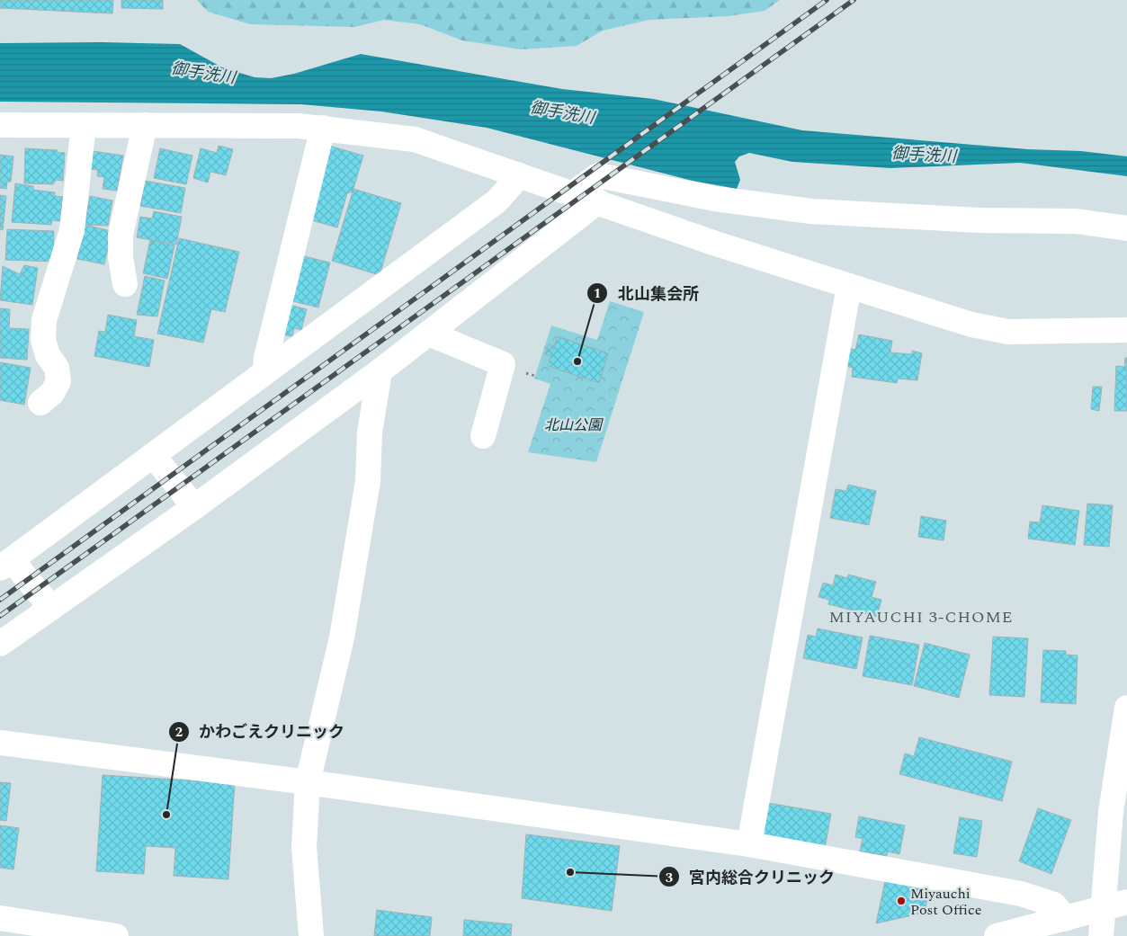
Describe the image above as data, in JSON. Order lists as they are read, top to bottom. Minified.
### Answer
{"districts":["MIYAUCHI 3-CHOME"],"water":["御手洗川"],"parks":["北山公園"],"places":["北山集会所","かわごえクリニック","宮内総合クリニック","Miyauchi Post Office"]}
